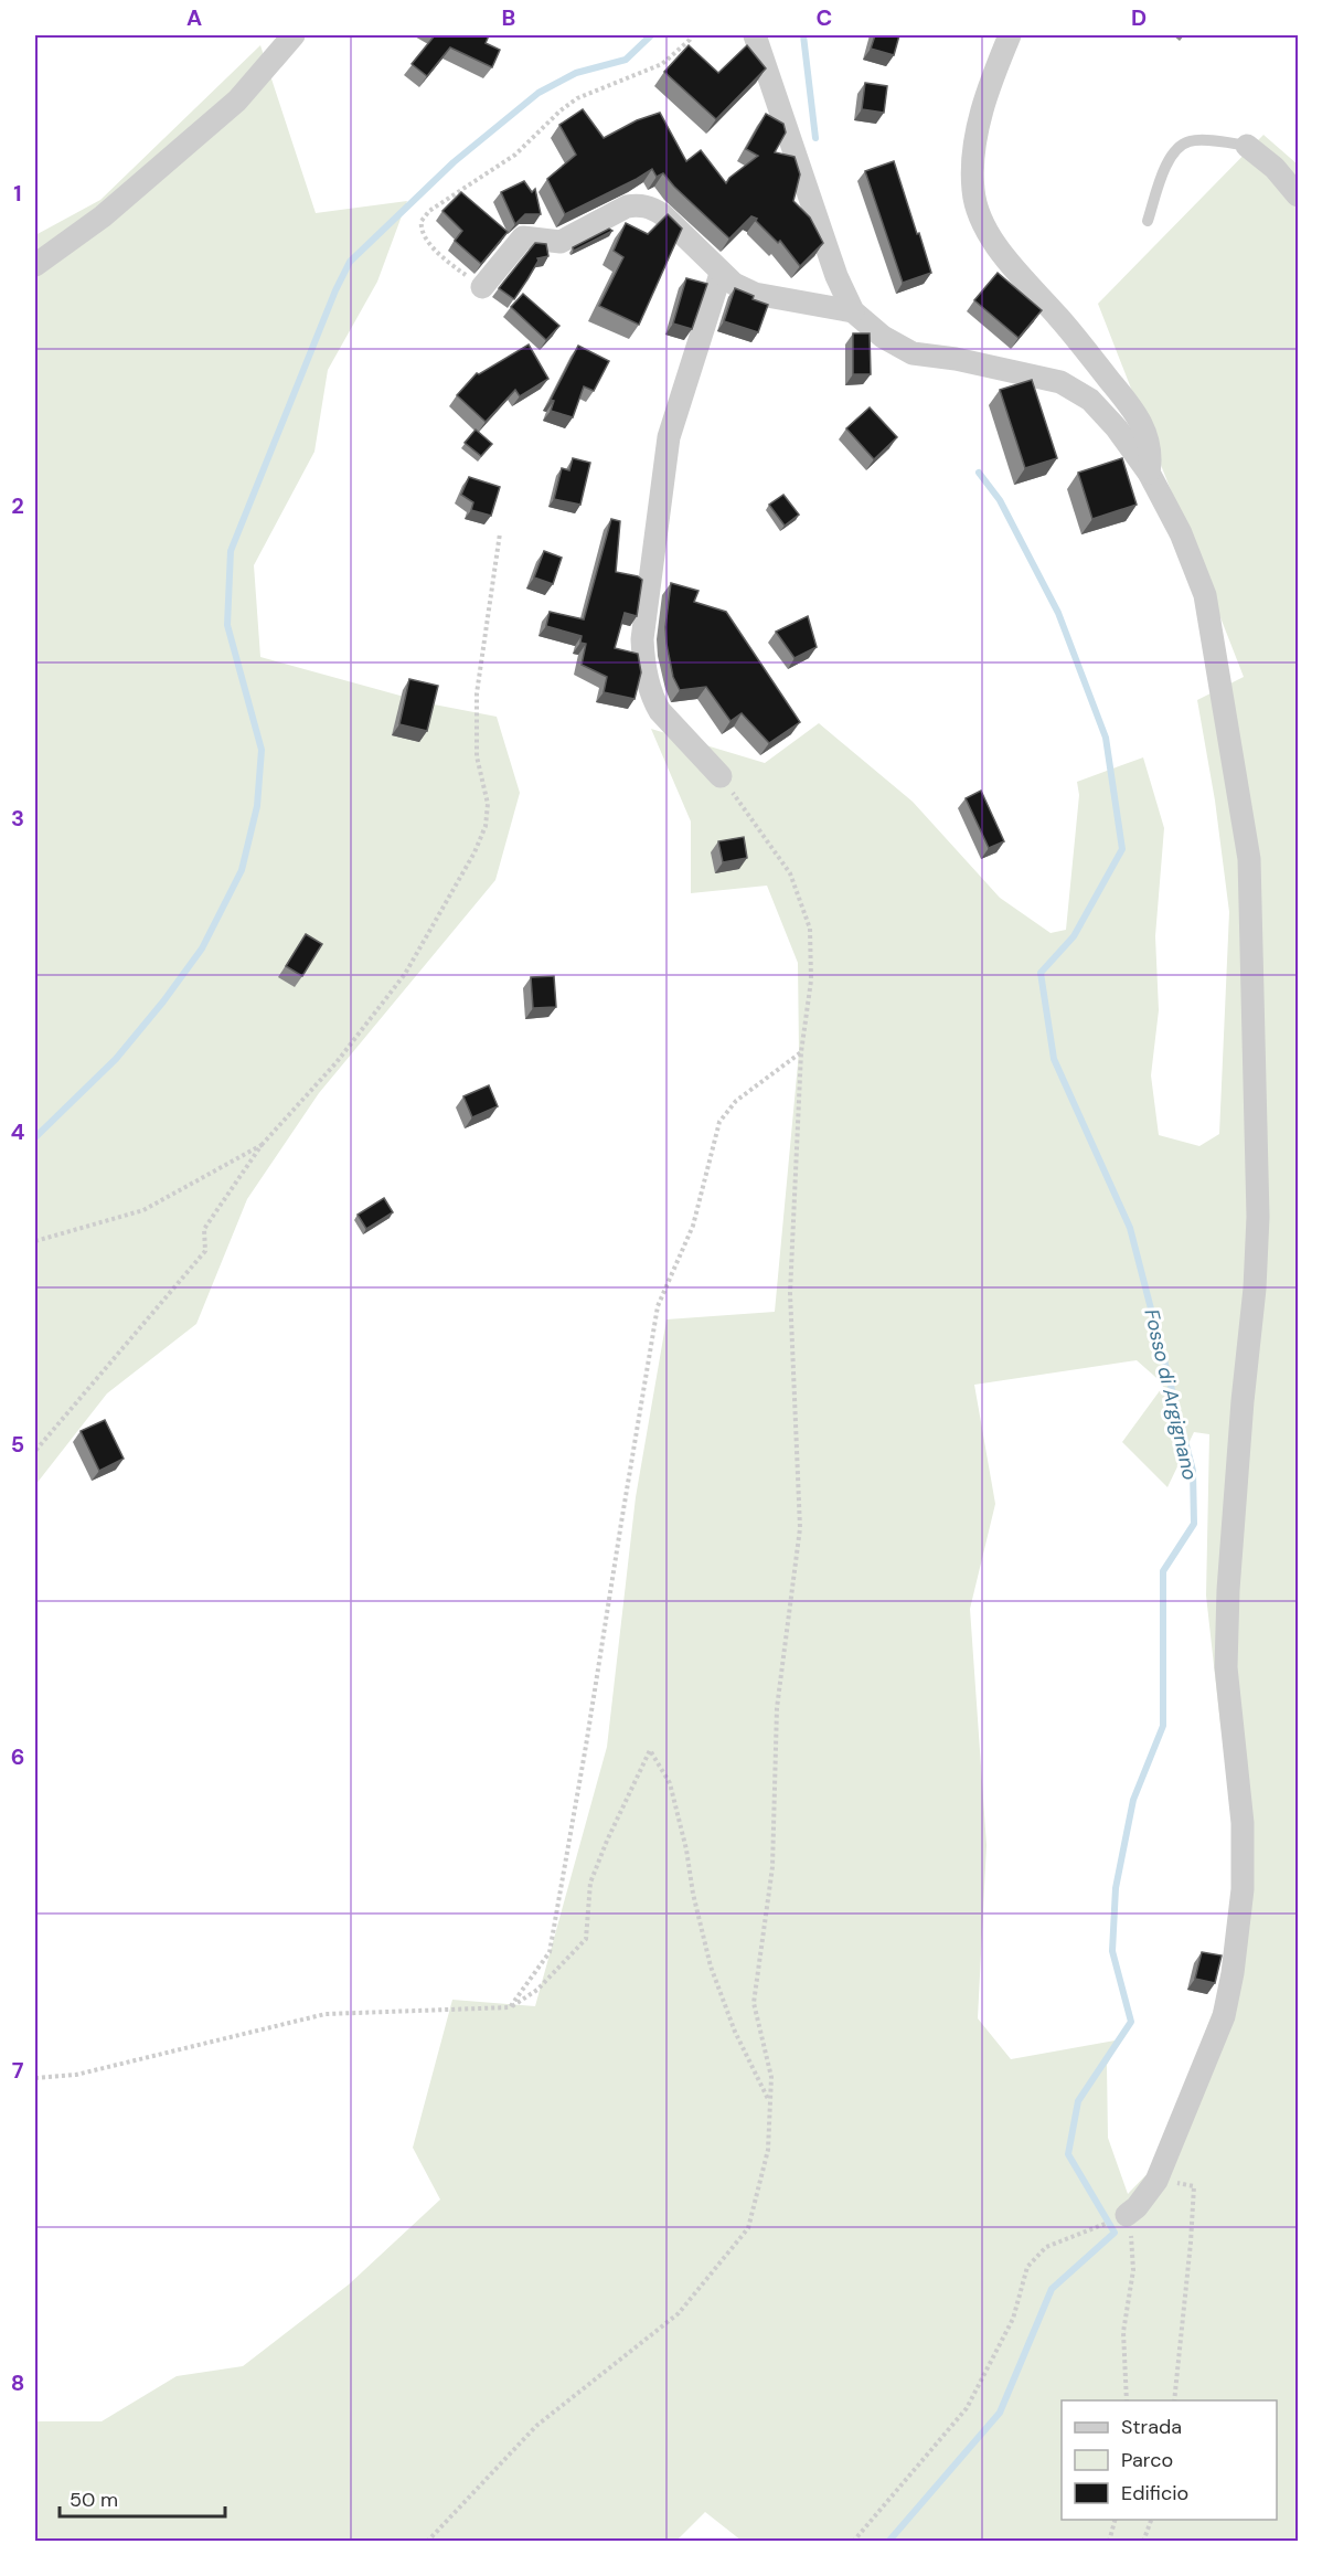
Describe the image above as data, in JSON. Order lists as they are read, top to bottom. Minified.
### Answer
{"water":["Fosso di Argignano"],"legend":["Strada","Parco","Edificio"],"scale_bar":"50 m","grid":{"columns":["A","B","C","D"],"rows":["1","2","3","4","5","6","7","8"]}}
